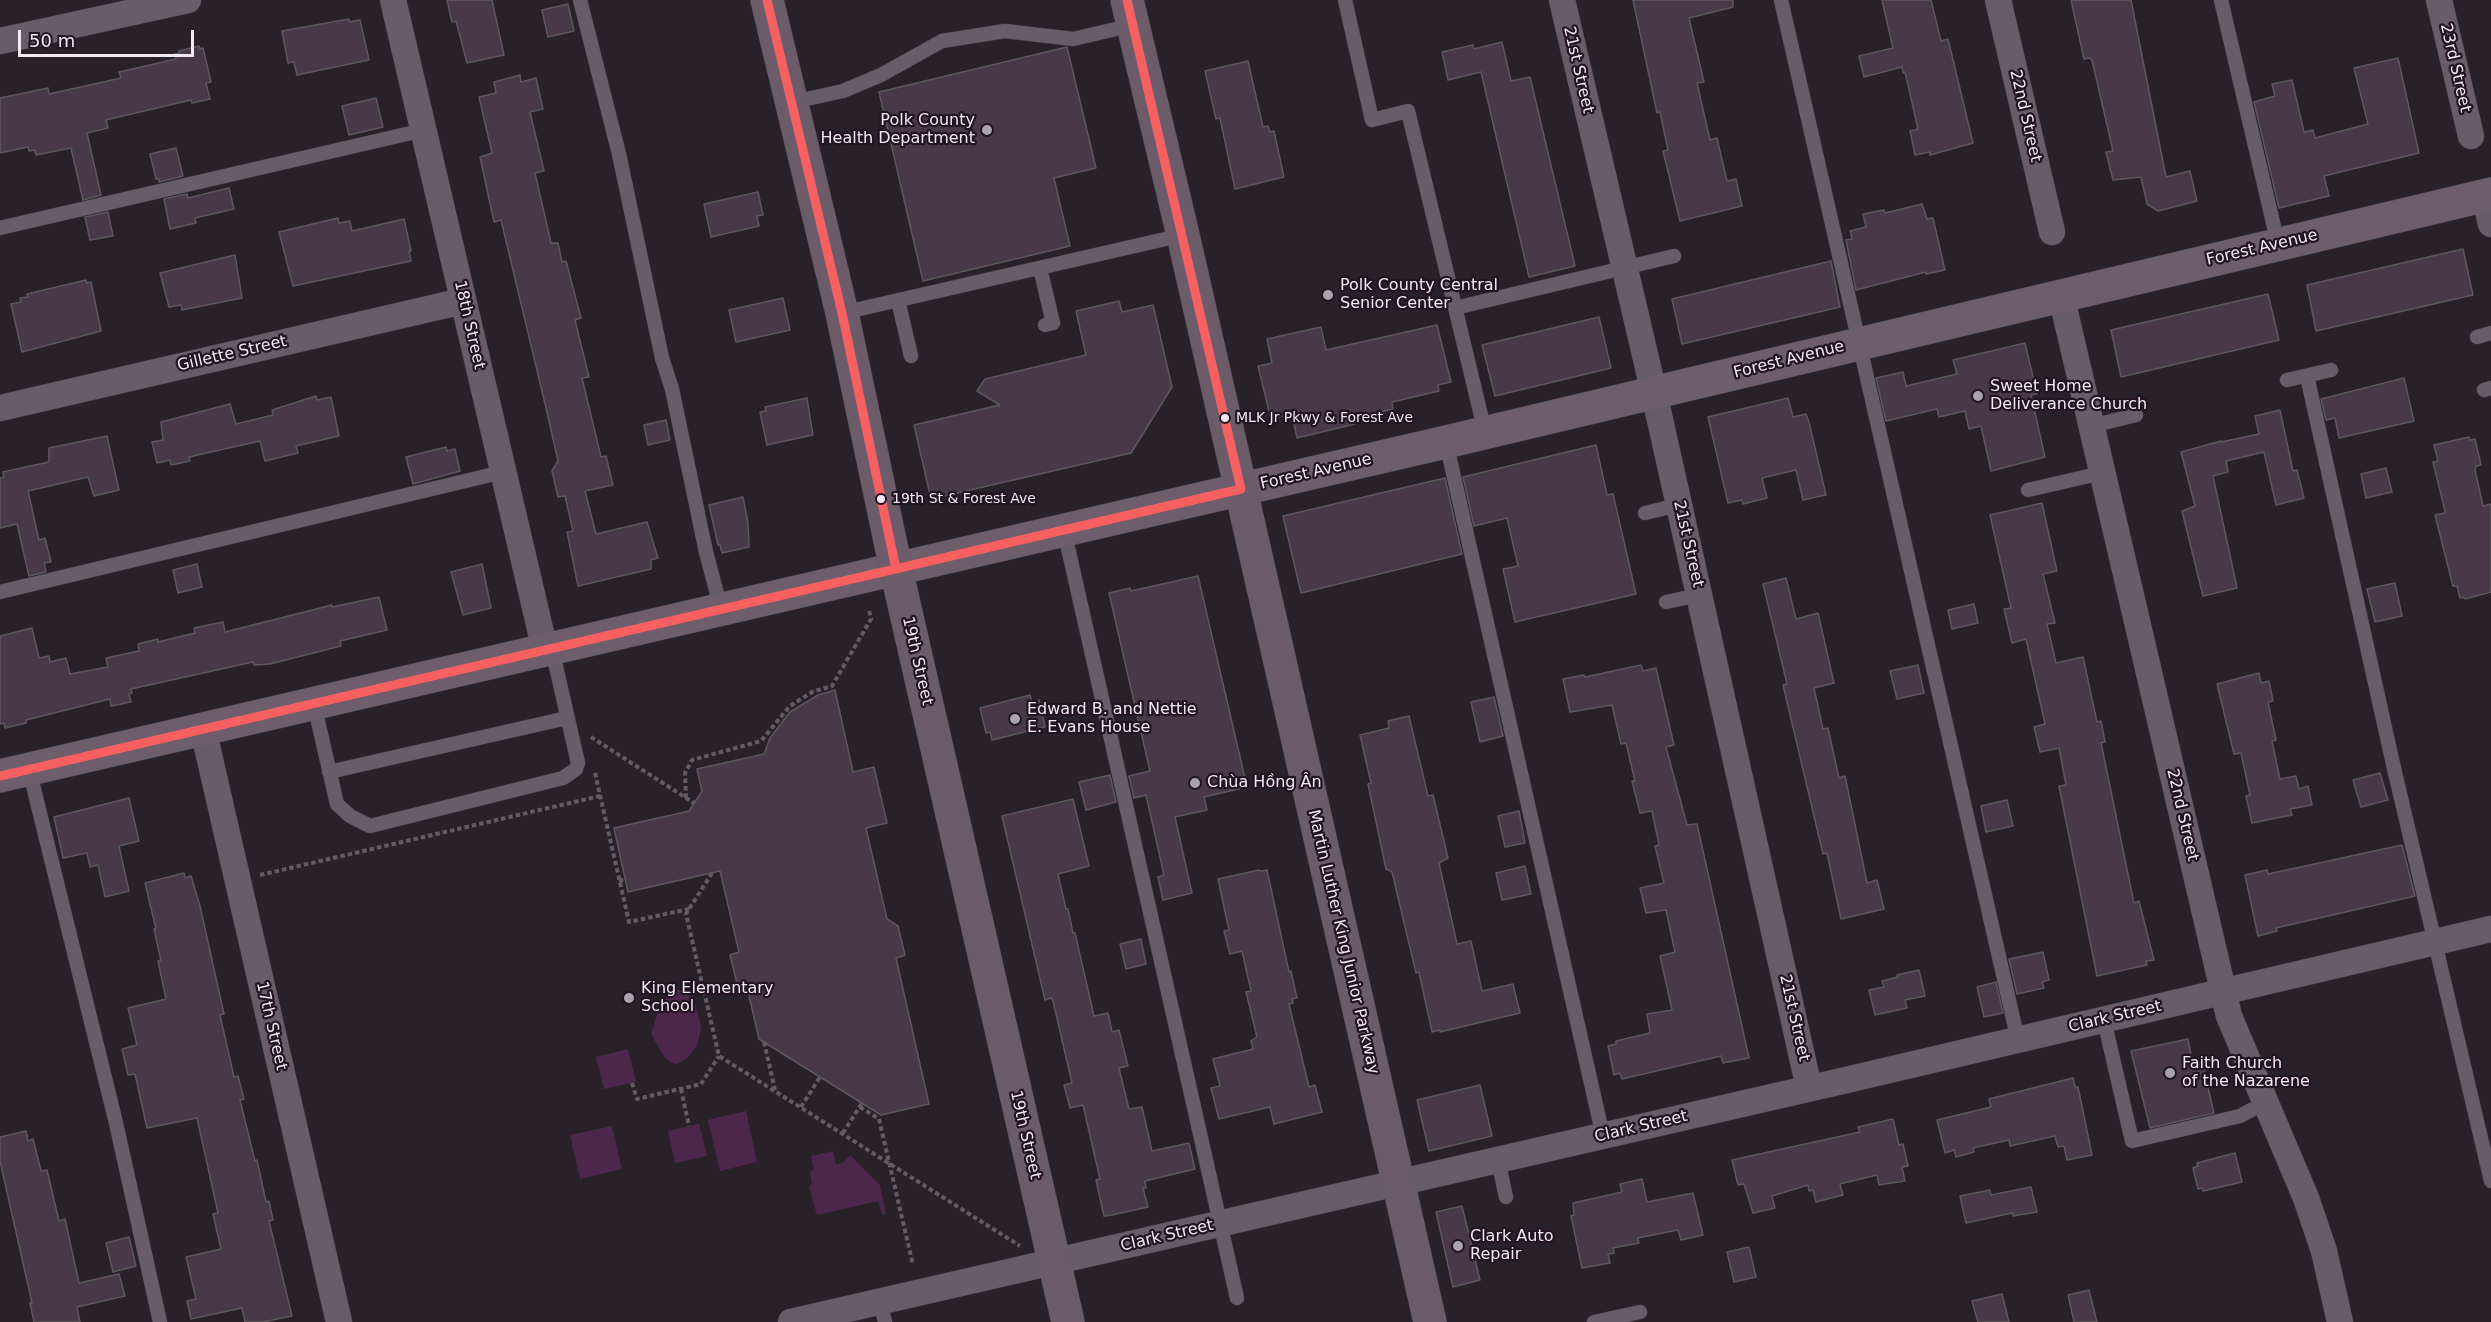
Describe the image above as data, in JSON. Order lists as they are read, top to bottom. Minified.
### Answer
{"streets":{"main road":["Forest Avenue","19th Street","Martin Luther King Junior Parkway"],"street":["23rd Street","21st Street","22nd Street","18th Street","Gillette Street","Clark Street","17th Street"]},"crossings":[["21st Street","Forest Avenue"],["21st Street","Clark Street"],["22nd Street","Forest Avenue"],["22nd Street","Clark Street"],["Forest Avenue","18th Street"],["Forest Avenue","19th Street"],["Forest Avenue","Martin Luther King Junior Parkway"],["Forest Avenue","17th Street"],["18th Street","Gillette Street"],["19th Street","Clark Street"],["Martin Luther King Junior Parkway","Clark Street"]],"places":["Polk County Health Department","Polk County Central Senior Center","Sweet Home Deliverance Church","MLK Jr Pkwy & Forest Ave","19th St & Forest Ave","Edward B. and Nettie E. Evans House","Chùa Hồng Ân","King Elementary School","Faith Church of the Nazarene","Clark Auto Repair"],"scale_bar":"50 m"}
